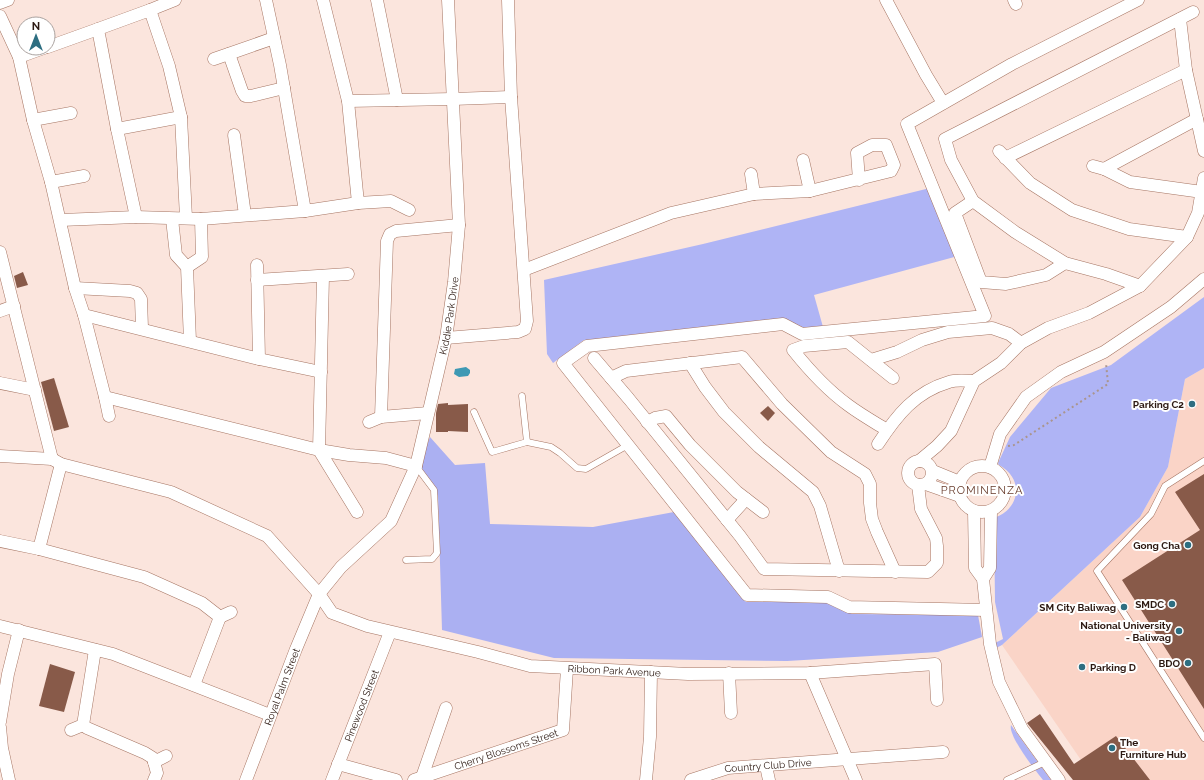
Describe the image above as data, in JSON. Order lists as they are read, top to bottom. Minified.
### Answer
{"streets":{"street":["Kiddie Park Drive","Ribbon Park Avenue","Royal Palm Street","Pinewood Street","Cherry Blossoms Street","Country Club Drive"]},"crossings":[["Kiddie Park Drive","Ribbon Park Avenue"],["Kiddie Park Drive","Royal Palm Street"],["Ribbon Park Avenue","Royal Palm Street"],["Ribbon Park Avenue","Pinewood Street"],["Ribbon Park Avenue","Cherry Blossoms Street"]],"districts":["PROMINENZA"],"places":["Parking C2","Gong Cha","SMDC","SM City Baliwag","National University - Baliwag","BDO","Parking D","The Furniture Hub"],"north":"top"}
